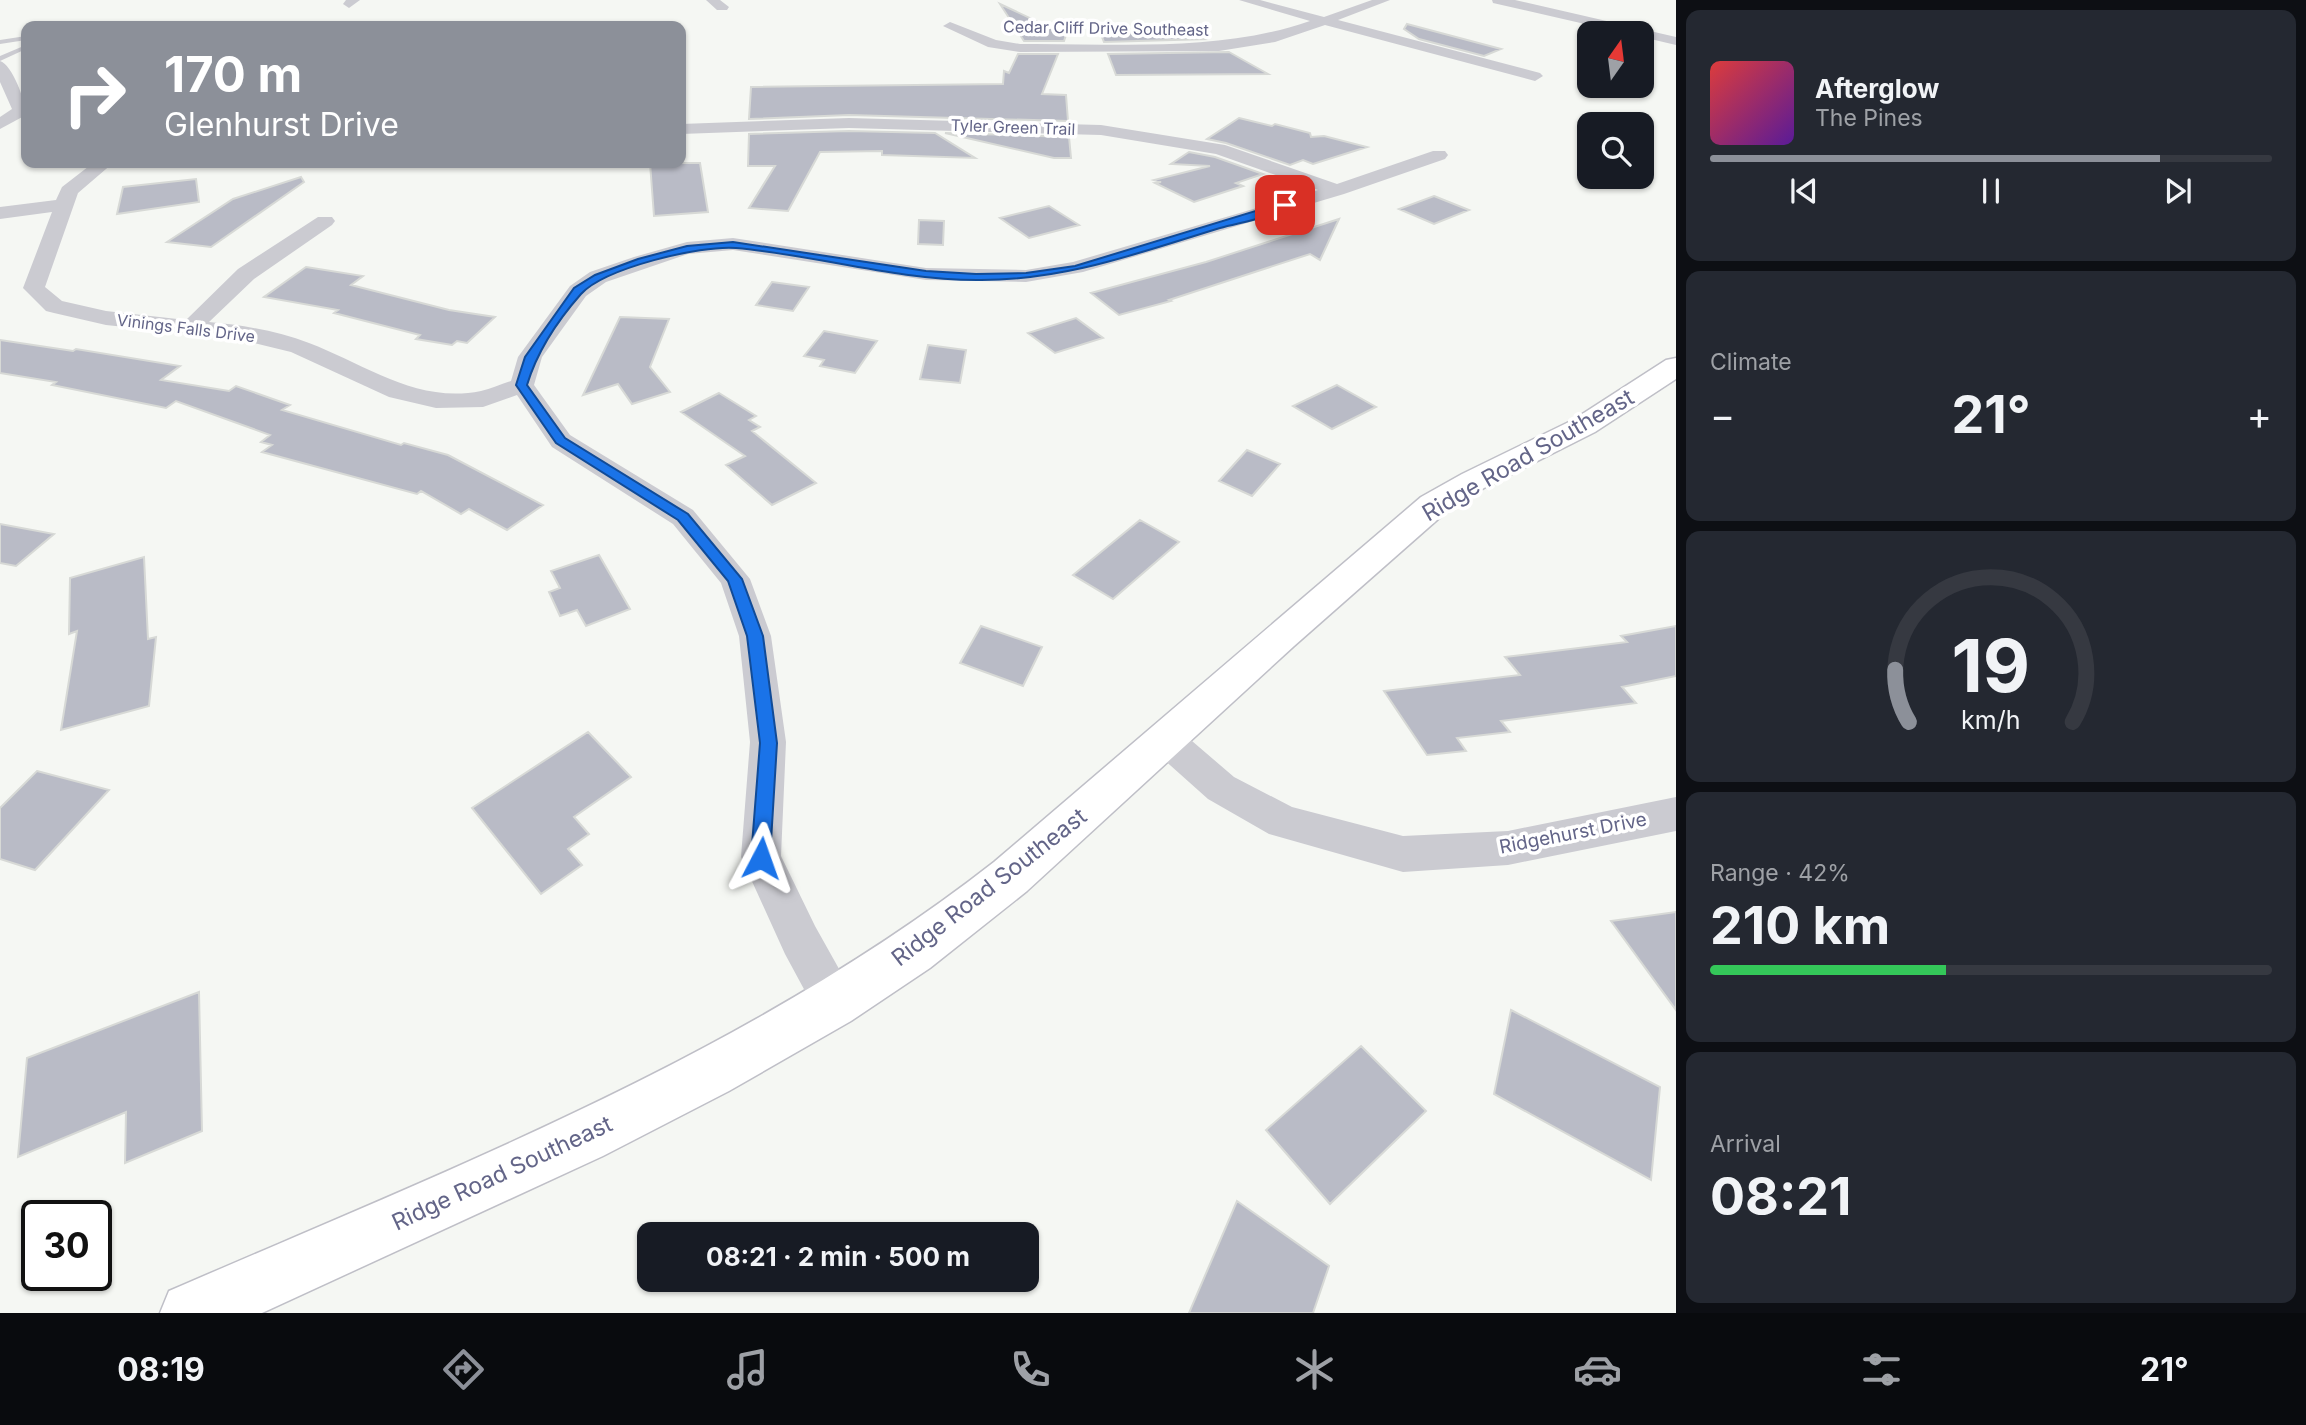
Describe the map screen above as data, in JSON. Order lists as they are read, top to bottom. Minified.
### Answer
{"streets":{"street":["Cedar Cliff Drive Southeast","Tyler Green Trail","Vinings Falls Drive","Ridge Road Southeast","Ridgehurst Drive"]},"crossings":[["Ridge Road Southeast","Ridgehurst Drive"]],"north":"top","page":{"turn":["170 m","Glenhurst Drive"],"song":["Afterglow","The Pines"],"tile":["Climate",["Range · 42%","210 km"],["Arrival","08:21"]],"heat":["−","21°","+"],"limit":"30","trip":"08:21 · 2 min · 500 m","tabs":["08:19","21°"],"gauge":["19","km/h"]}}
